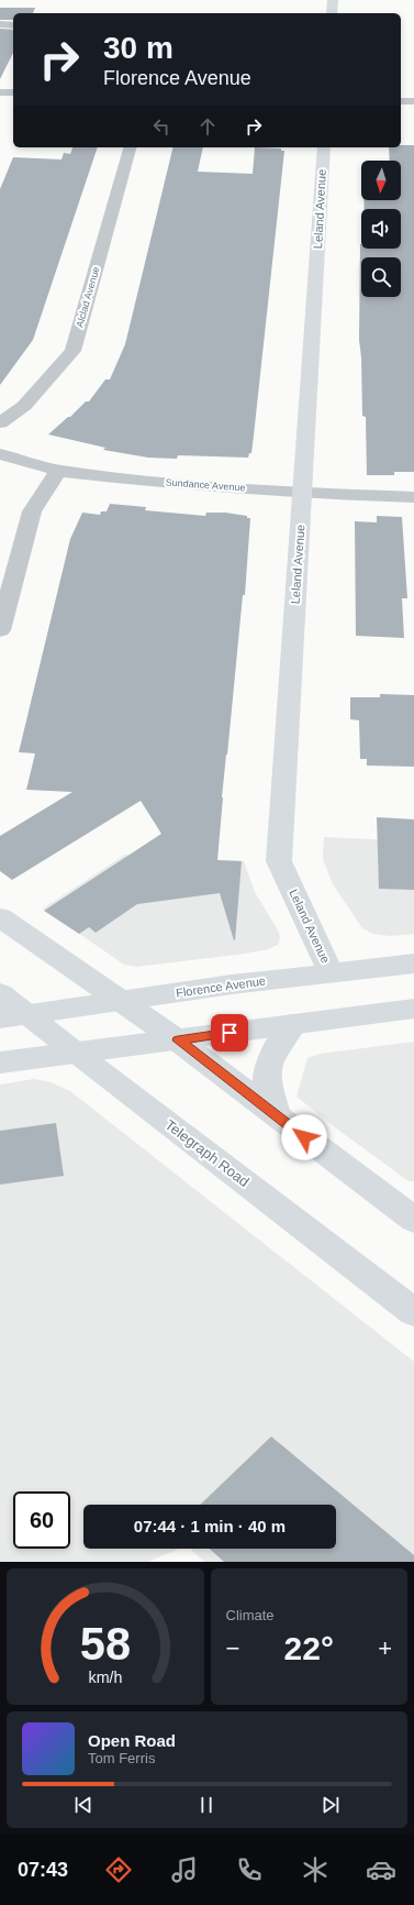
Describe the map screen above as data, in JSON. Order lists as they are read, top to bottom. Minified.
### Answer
{"streets":{"street":["Leland Avenue","Alclad Avenue","Sundance Avenue","Florence Avenue","Telegraph Road"]},"crossings":[["Leland Avenue","Sundance Avenue"],["Leland Avenue","Florence Avenue"],["Florence Avenue","Telegraph Road"]],"north":"bottom","page":{"turn":["30 m","Florence Avenue"],"limit":"60","trip":"07:44 · 1 min · 40 m","tile":"Climate","heat":["−","22°","+"],"song":["Open Road","Tom Ferris"],"tabs":"07:43","gauge":["58","km/h"]}}
